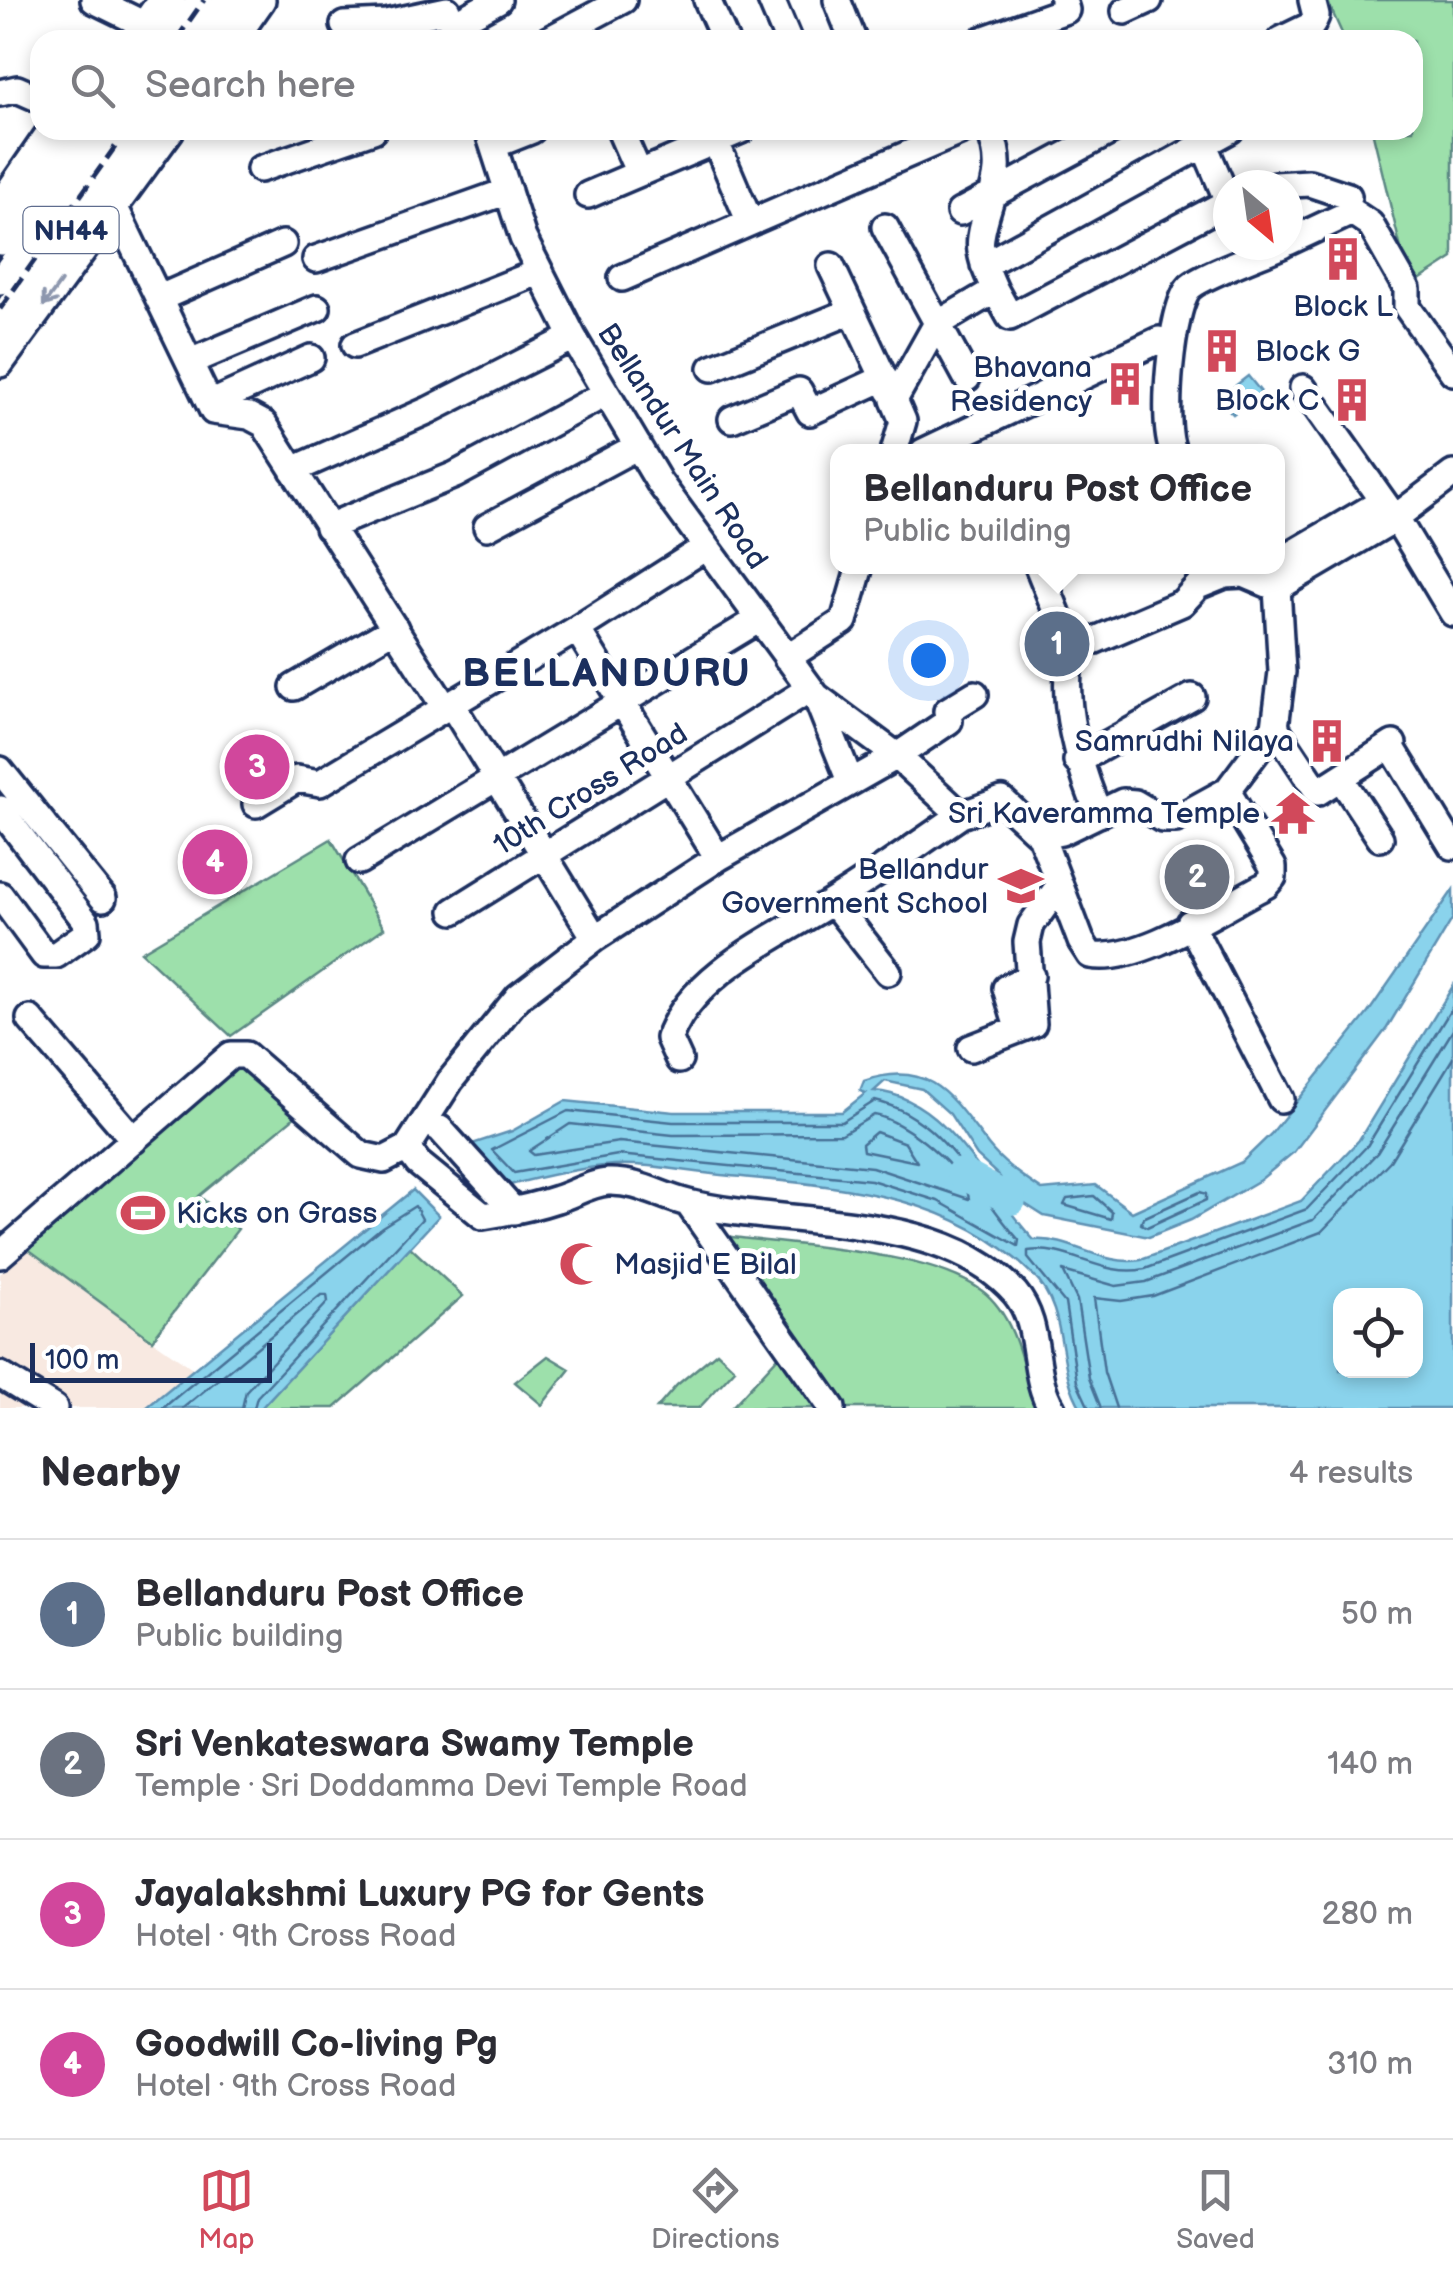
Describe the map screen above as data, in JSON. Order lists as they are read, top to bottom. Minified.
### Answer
{"streets":{"highway":["NH44"],"street":["Bellandur Main Road","10th Cross Road"]},"crossings":[["Bellandur Main Road","10th Cross Road"]],"districts":["BELLANDURU"],"places":{"building":["Block L","Block G","Bhavana Residency","Block C","Samrudhi Nilaya"],"temple":["Sri Kaveramma Temple"],"school or university":["Bellandur Government School"],"sports":["Kicks on Grass"],"mosque":["Masjid E Bilal"]},"scale_bar":"100 m","north":"bottom right","page":{"search":"Search here","popup":["Bellanduru Post Office","Public building"],"pins":["1","3","4","2"],"scale":"100 m","heading":["Nearby","4 results"],"list":[{"mark":"1","name":"Bellanduru Post Office","note":"Public building","value":"50 m"},{"mark":"2","name":"Sri Venkateswara Swamy Temple","note":"Temple · Sri Doddamma Devi Temple Road","value":"140 m"},{"mark":"3","name":"Jayalakshmi Luxury PG for Gents","note":"Hotel · 9th Cross Road","value":"280 m"},{"mark":"4","name":"Goodwill Co-living Pg","note":"Hotel · 9th Cross Road","value":"310 m"}],"nav":["Map","Directions","Saved"]}}
